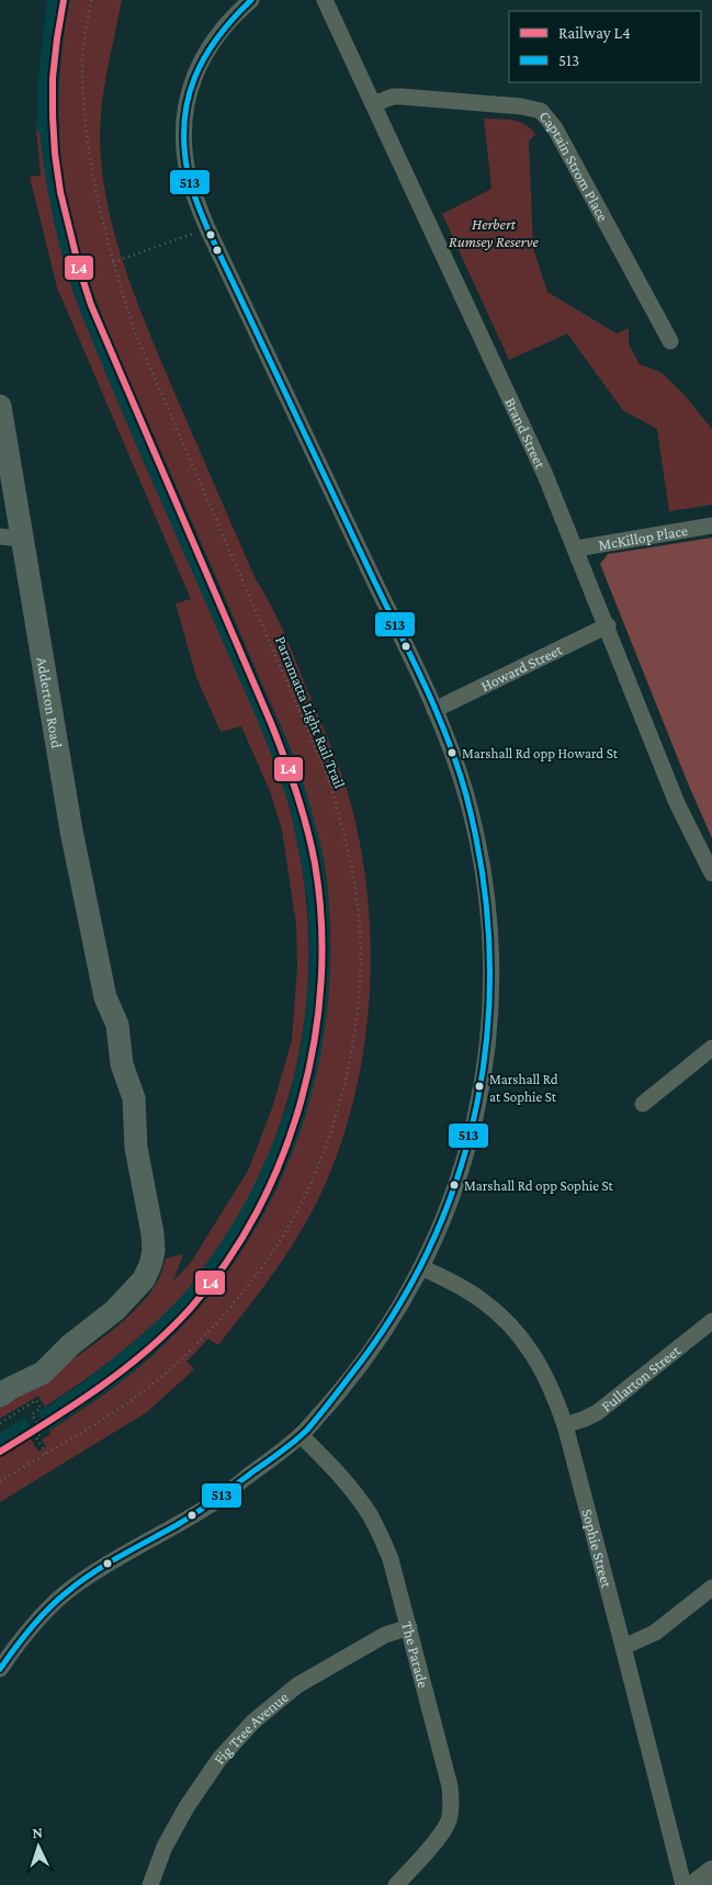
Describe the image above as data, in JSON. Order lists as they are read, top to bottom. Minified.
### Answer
{"streets":{"main road":["Adderton Road"],"street":["Captain Strom Place","Brand Street","McKillop Place","Howard Street","Fullarton Street","Sophie Street","The Parade","Fig Tree Avenue"],"path":["Parramatta Light Rail Trail"]},"crossings":[["Captain Strom Place","Brand Street"],["Brand Street","McKillop Place"],["Brand Street","Howard Street"],["Fullarton Street","Sophie Street"],["The Parade","Fig Tree Avenue"]],"parks":["Herbert Rumsey Reserve"],"places":["Marshall Rd opp Howard St","Marshall Rd at Sophie St","Marshall Rd opp Sophie St"],"lines":["rail line L4","transit line 513"],"legend":["Railway L4","513"],"north":"top"}
